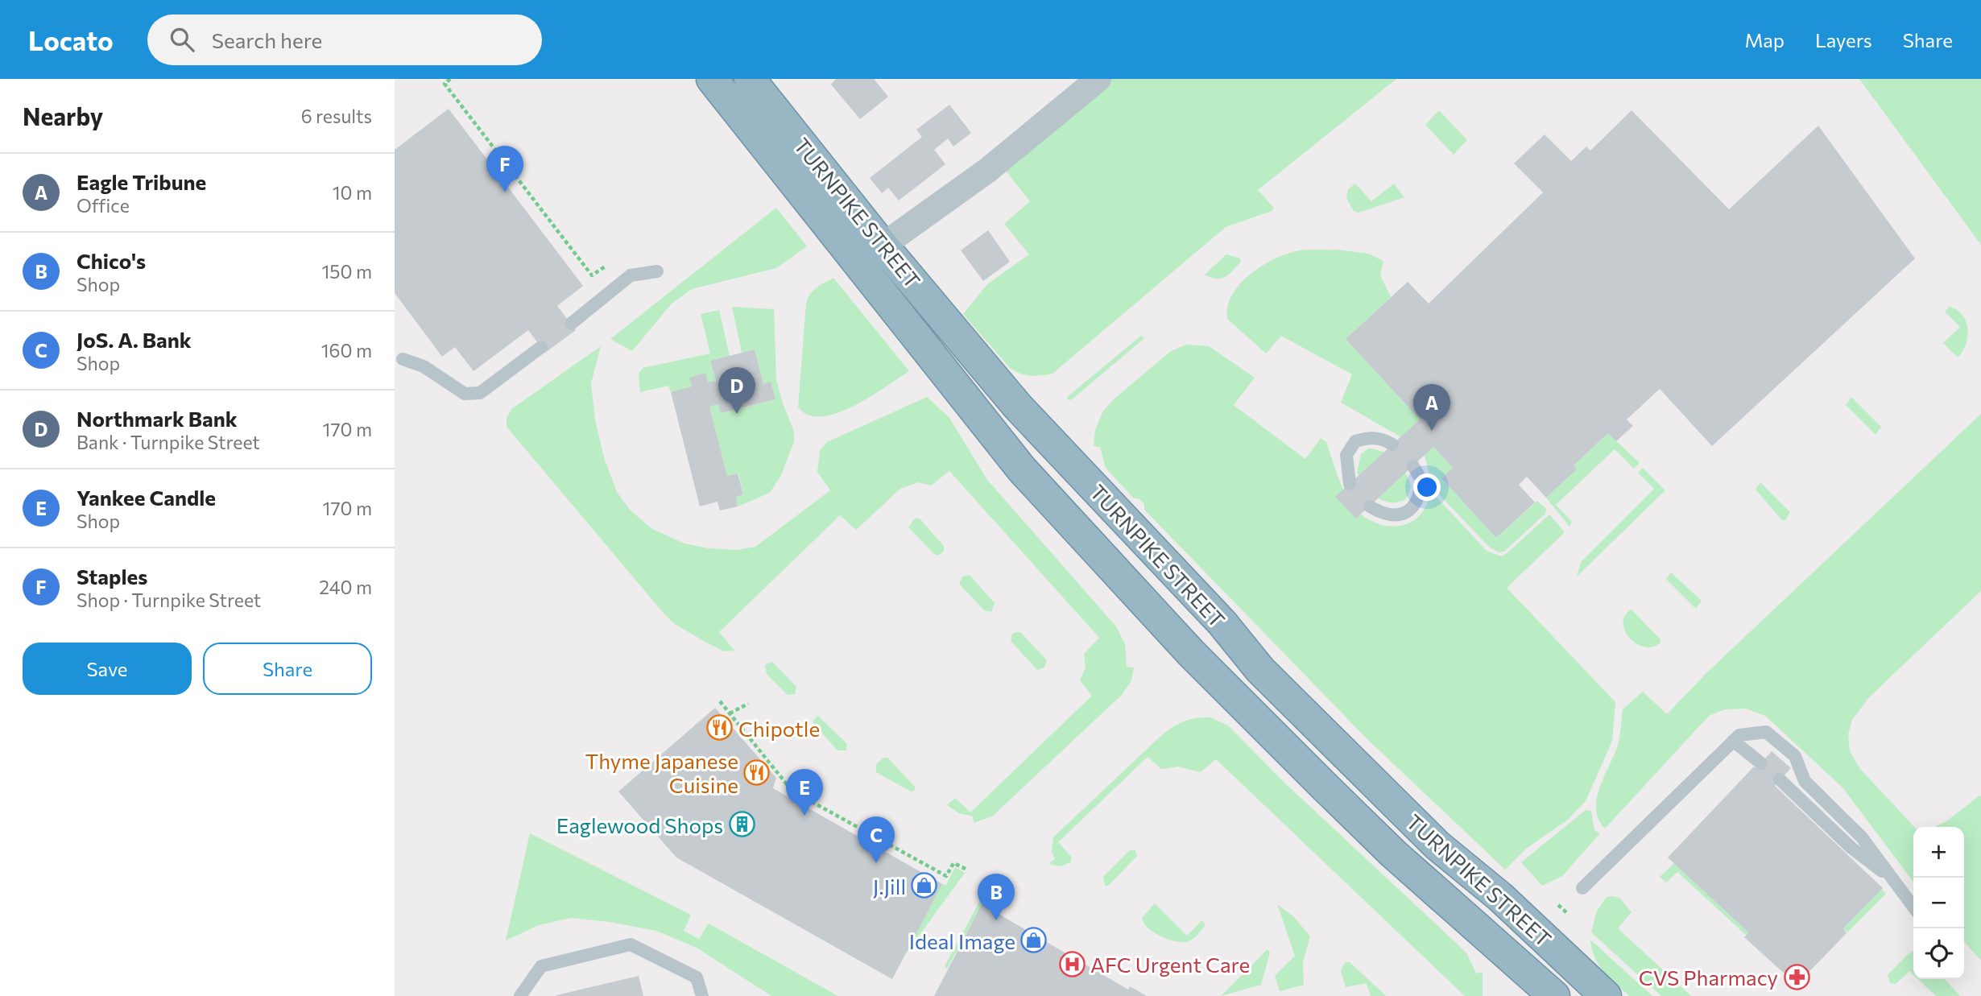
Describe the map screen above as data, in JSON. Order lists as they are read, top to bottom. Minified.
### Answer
{"streets":{"highway":["TURNPIKE STREET"]},"places":{"restaurant":["Chipotle","Thyme Japanese Cuisine"],"building":["Eaglewood Shops"],"shop":["J.Jill","Ideal Image"],"hospital":["AFC Urgent Care"],"pharmacy":["CVS Pharmacy"]},"page":{"header":"Locato","search":"Search here","nav":["Map","Layers","Share"],"heading":["Nearby","6 results"],"pins":["F","D","A","E","C","B"],"list":[{"mark":"A","name":"Eagle Tribune","note":"Office","value":"10 m"},{"mark":"B","name":"Chico's","note":"Shop","value":"150 m"},{"mark":"C","name":"JoS. A. Bank","note":"Shop","value":"160 m"},{"mark":"D","name":"Northmark Bank","note":"Bank · Turnpike Street","value":"170 m"},{"mark":"E","name":"Yankee Candle","note":"Shop","value":"170 m"},{"mark":"F","name":"Staples","note":"Shop · Turnpike Street","value":"240 m"}],"buttons":["Save","Share"],"map_buttons":["+","−"]}}
